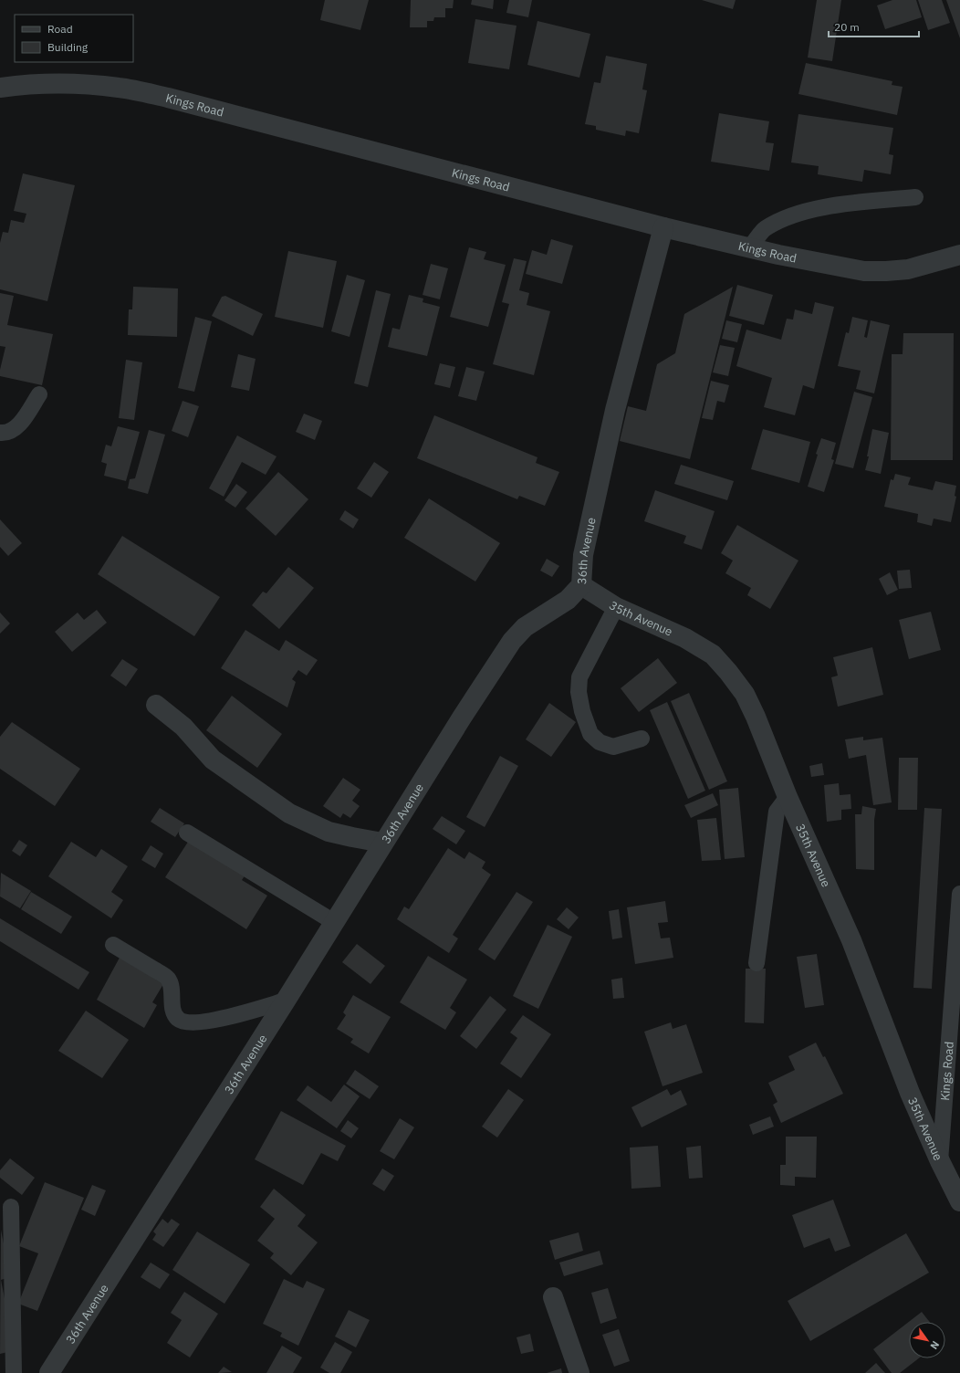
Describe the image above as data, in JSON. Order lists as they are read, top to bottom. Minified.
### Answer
{"streets":{"street":["Kings Road","36th Avenue","35th Avenue"]},"crossings":[["Kings Road","36th Avenue"],["Kings Road","35th Avenue"],["36th Avenue","35th Avenue"]],"legend":["Road","Building"],"scale_bar":"20 m","north":"bottom right"}
